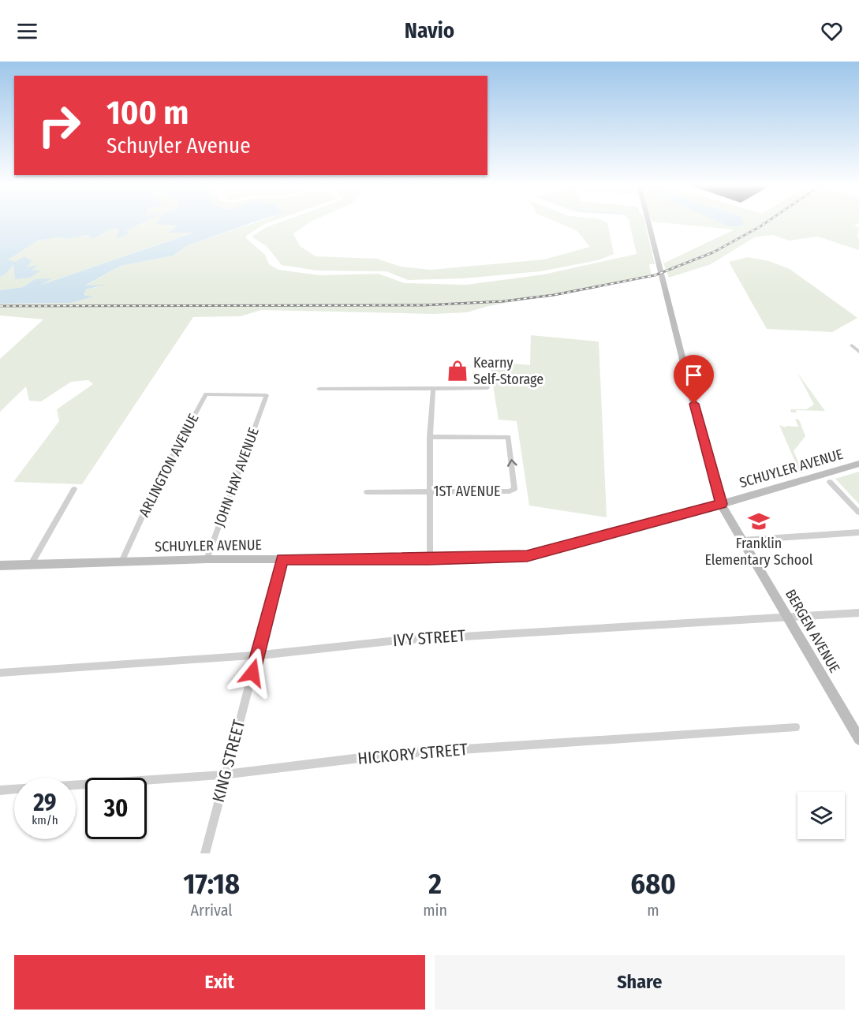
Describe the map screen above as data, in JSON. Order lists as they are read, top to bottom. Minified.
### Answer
{"streets":{"street":["ARLINGTON AVENUE","SCHUYLER AVENUE","JOHN HAY AVENUE","1ST AVENUE","BERGEN AVENUE","IVY STREET","HICKORY STREET","KING STREET"]},"crossings":[["ARLINGTON AVENUE","SCHUYLER AVENUE"],["ARLINGTON AVENUE","JOHN HAY AVENUE"],["SCHUYLER AVENUE","JOHN HAY AVENUE"],["SCHUYLER AVENUE","BERGEN AVENUE"],["SCHUYLER AVENUE","KING STREET"],["BERGEN AVENUE","IVY STREET"],["IVY STREET","KING STREET"],["HICKORY STREET","KING STREET"]],"places":{"shop":["Kearny Self-Storage"],"school or university":["Franklin Elementary School"]},"page":{"header":"Navio","turn":["100 m","Schuyler Avenue"],"speed":"29 km/h","limit":"30","eta":["17:18","Arrival","2","min","680","m"],"buttons":["Exit","Share"]}}
